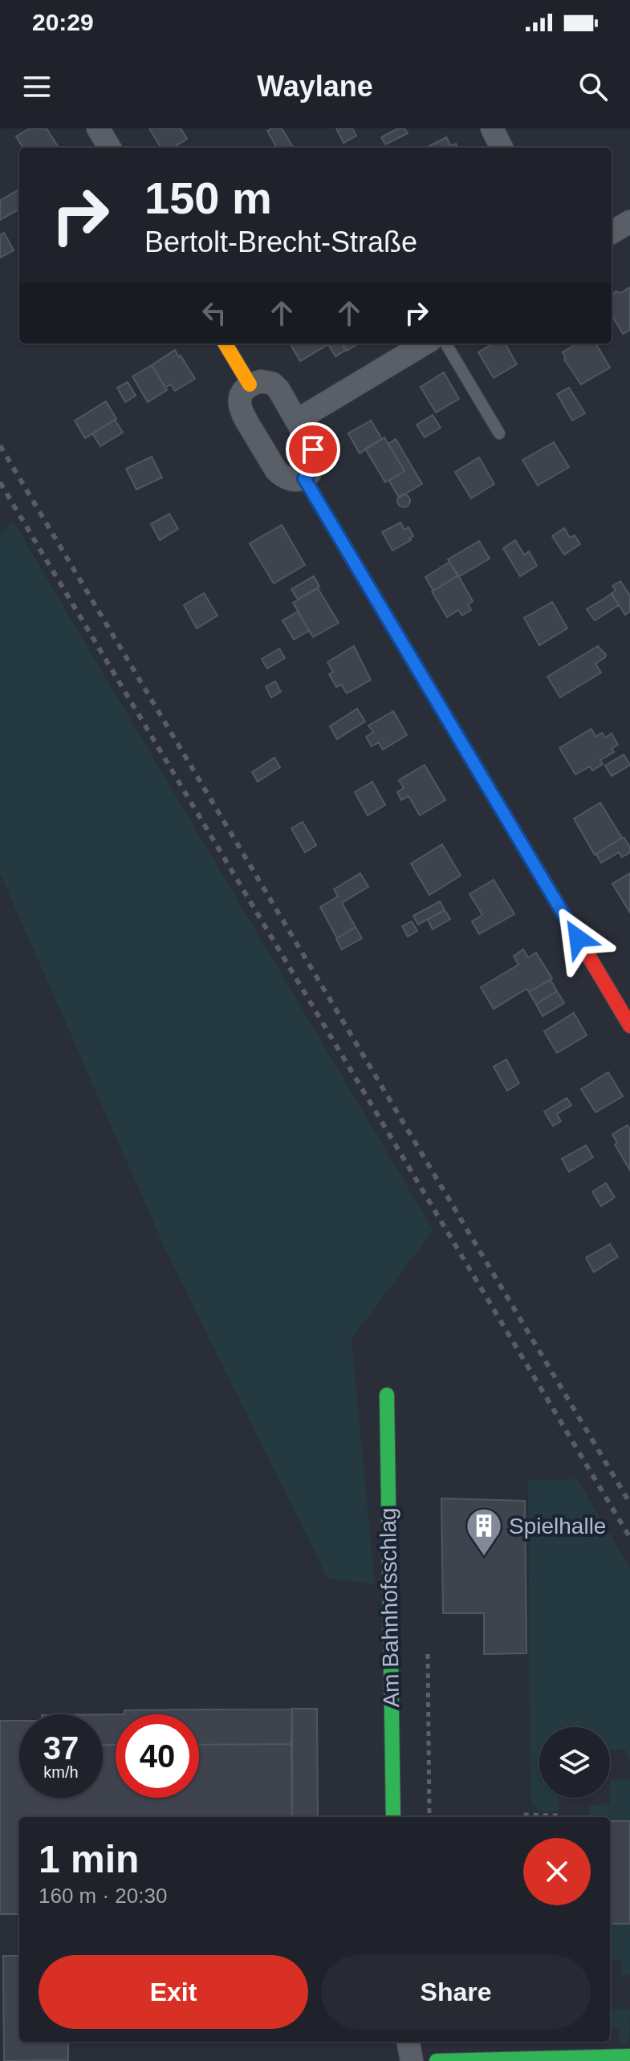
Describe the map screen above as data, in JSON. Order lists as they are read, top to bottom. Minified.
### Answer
{"streets":{"street":["Am Bahnhofsschlag"]},"places":{"building":["Spielhalle"]},"page":{"status":"20:29","header":"Waylane","turn":["150 m","Bertolt-Brecht-Straße"],"speed":"37 km/h","limit":"40","heading":["1 min","160 m · 20:30"],"buttons":["Exit","Share"]}}
